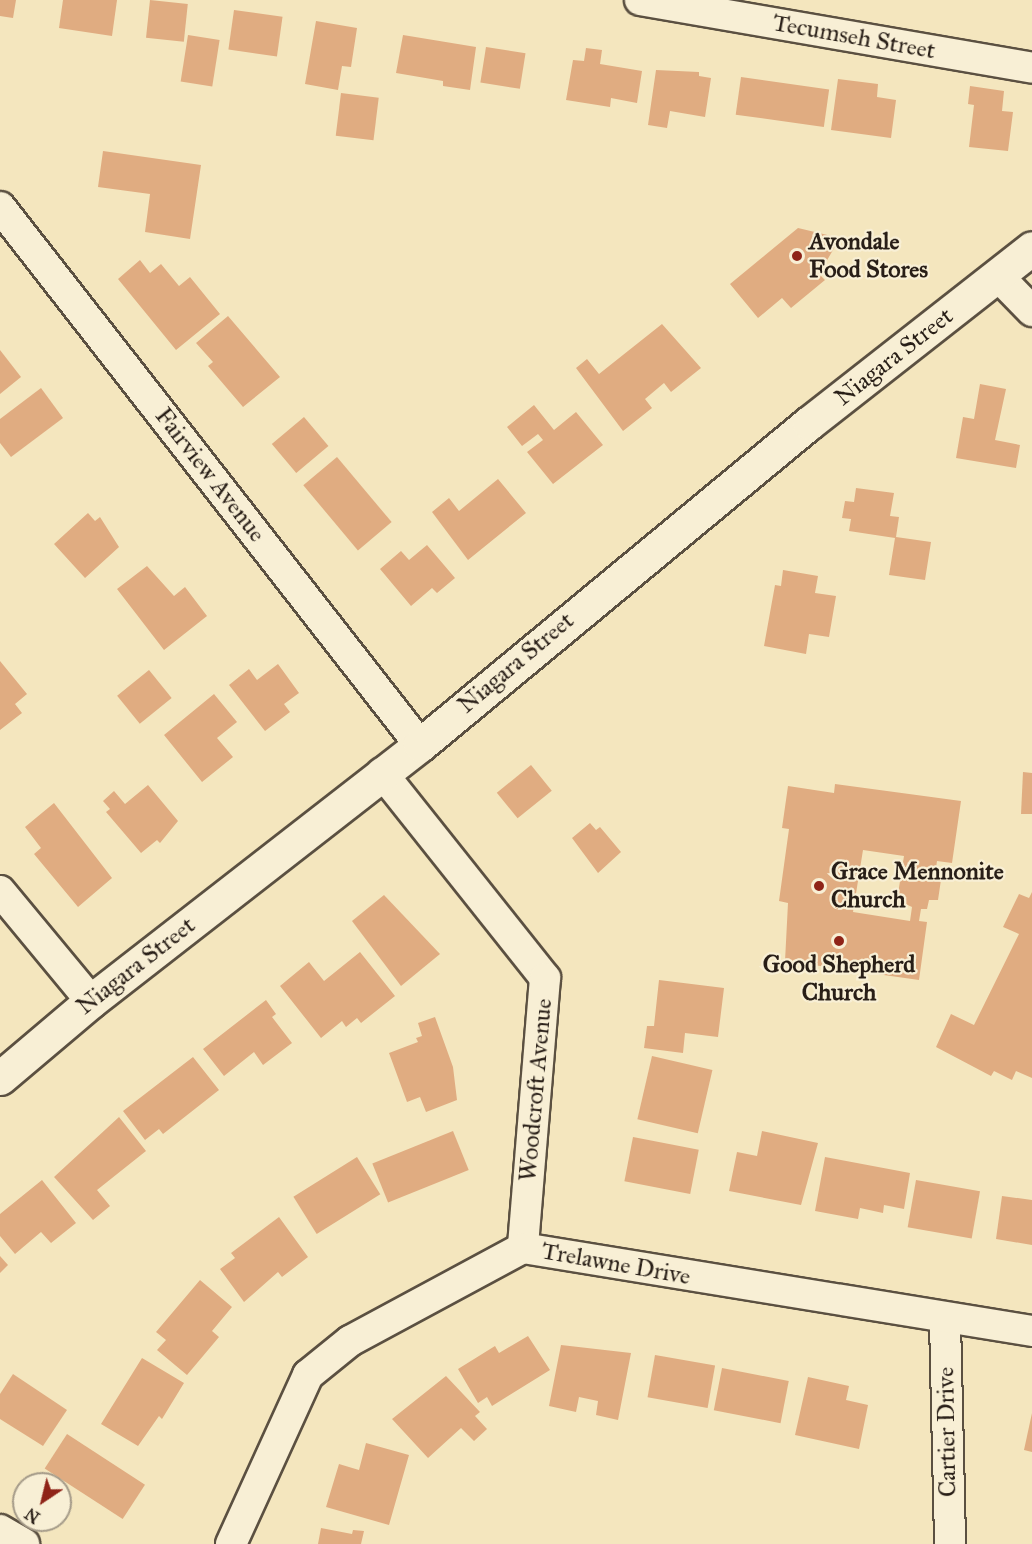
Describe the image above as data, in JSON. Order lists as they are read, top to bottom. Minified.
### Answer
{"streets":{"main road":["Niagara Street"],"street":["Tecumseh Street","Fairview Avenue","Woodcroft Avenue","Trelawne Drive","Cartier Drive"]},"crossings":[["Niagara Street","Fairview Avenue"],["Niagara Street","Woodcroft Avenue"],["Woodcroft Avenue","Trelawne Drive"],["Trelawne Drive","Cartier Drive"]],"places":["Avondale Food Stores","Grace Mennonite Church","Good Shepherd Church"],"north":"bottom left"}
